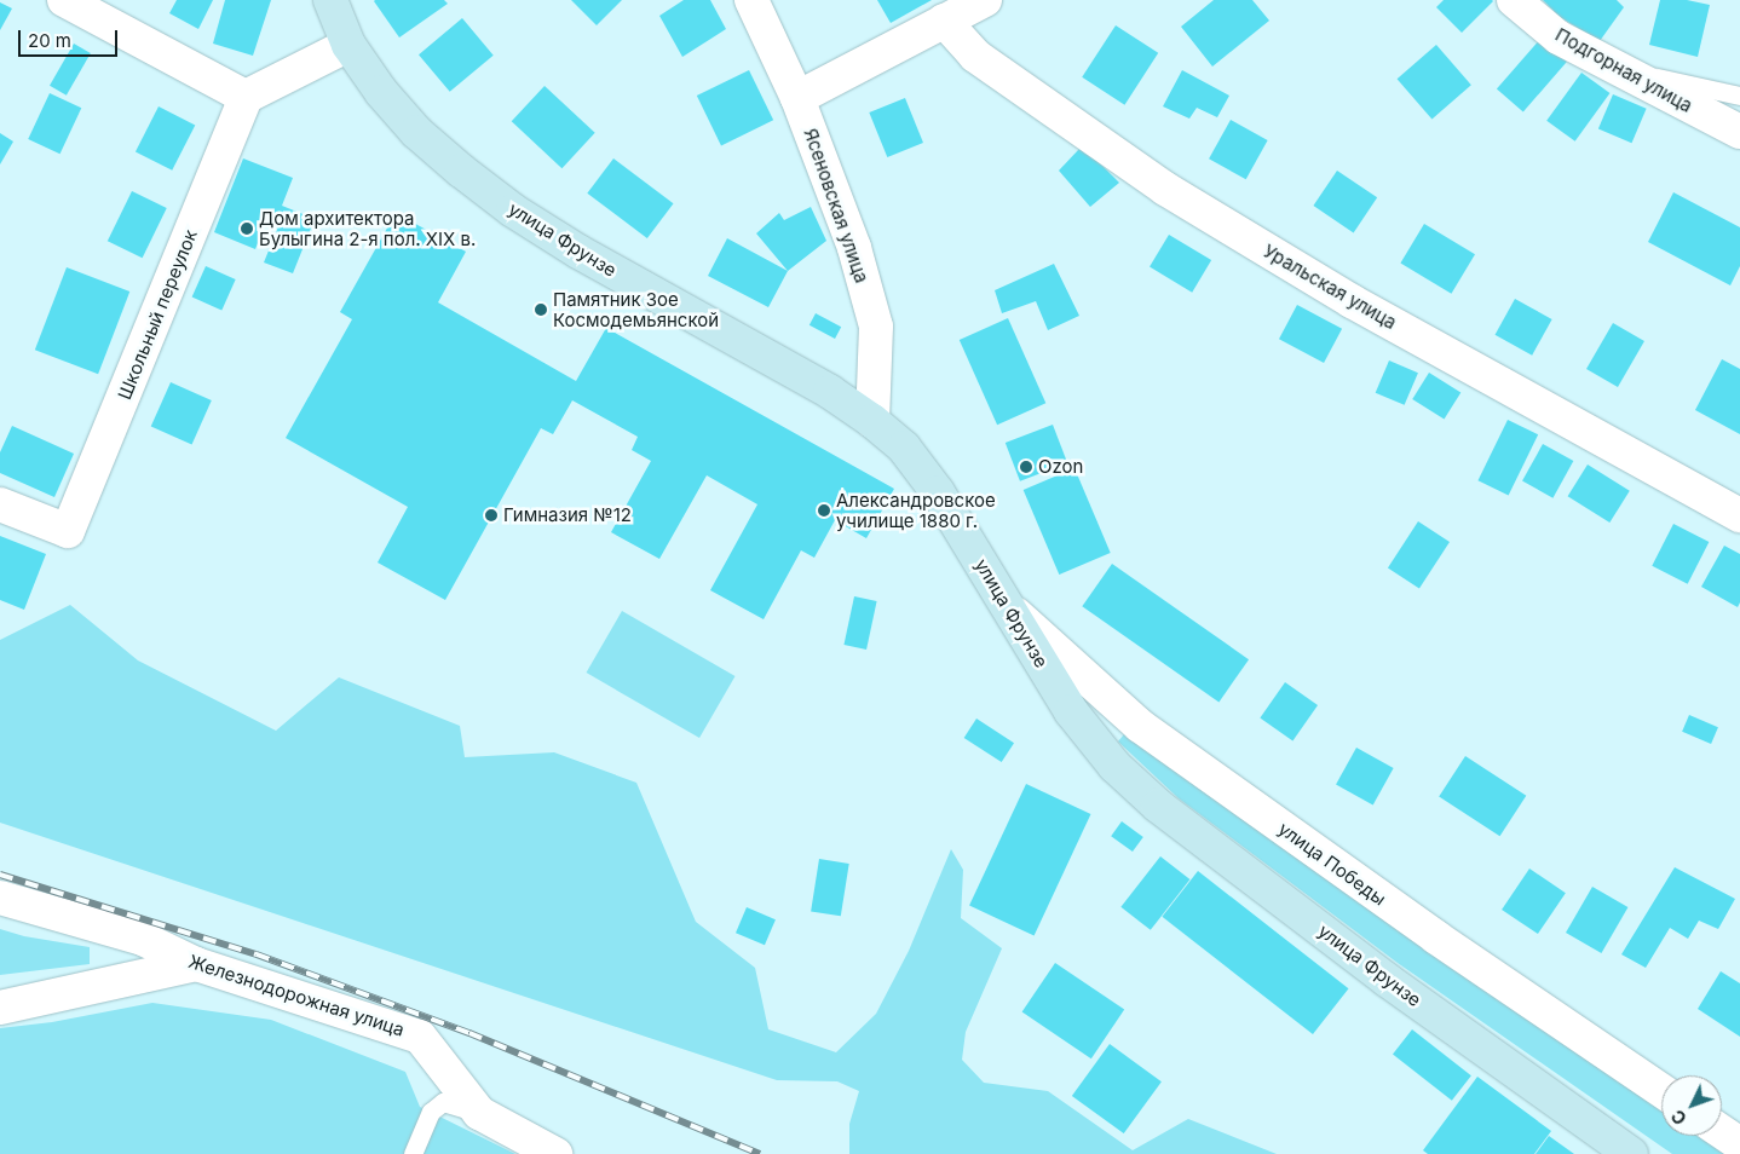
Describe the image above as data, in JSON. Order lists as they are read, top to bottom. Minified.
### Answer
{"streets":{"main road":["улица Фрунзе"],"street":["Подгорная улица","Ясеновская улица","Уральская улица","Школьный переулок","улица Победы","Железнодорожная улица"]},"crossings":[["Ясеновская улица","улица Фрунзе"],["улица Фрунзе","улица Победы"]],"places":["Дом архитектора Булыгина 2-я пол. XIX в.","Памятник Зое Космодемьянской","Ozon","Александровское училище 1880 г.","Гимназия №12"],"scale_bar":"20 m","north":"bottom left"}
